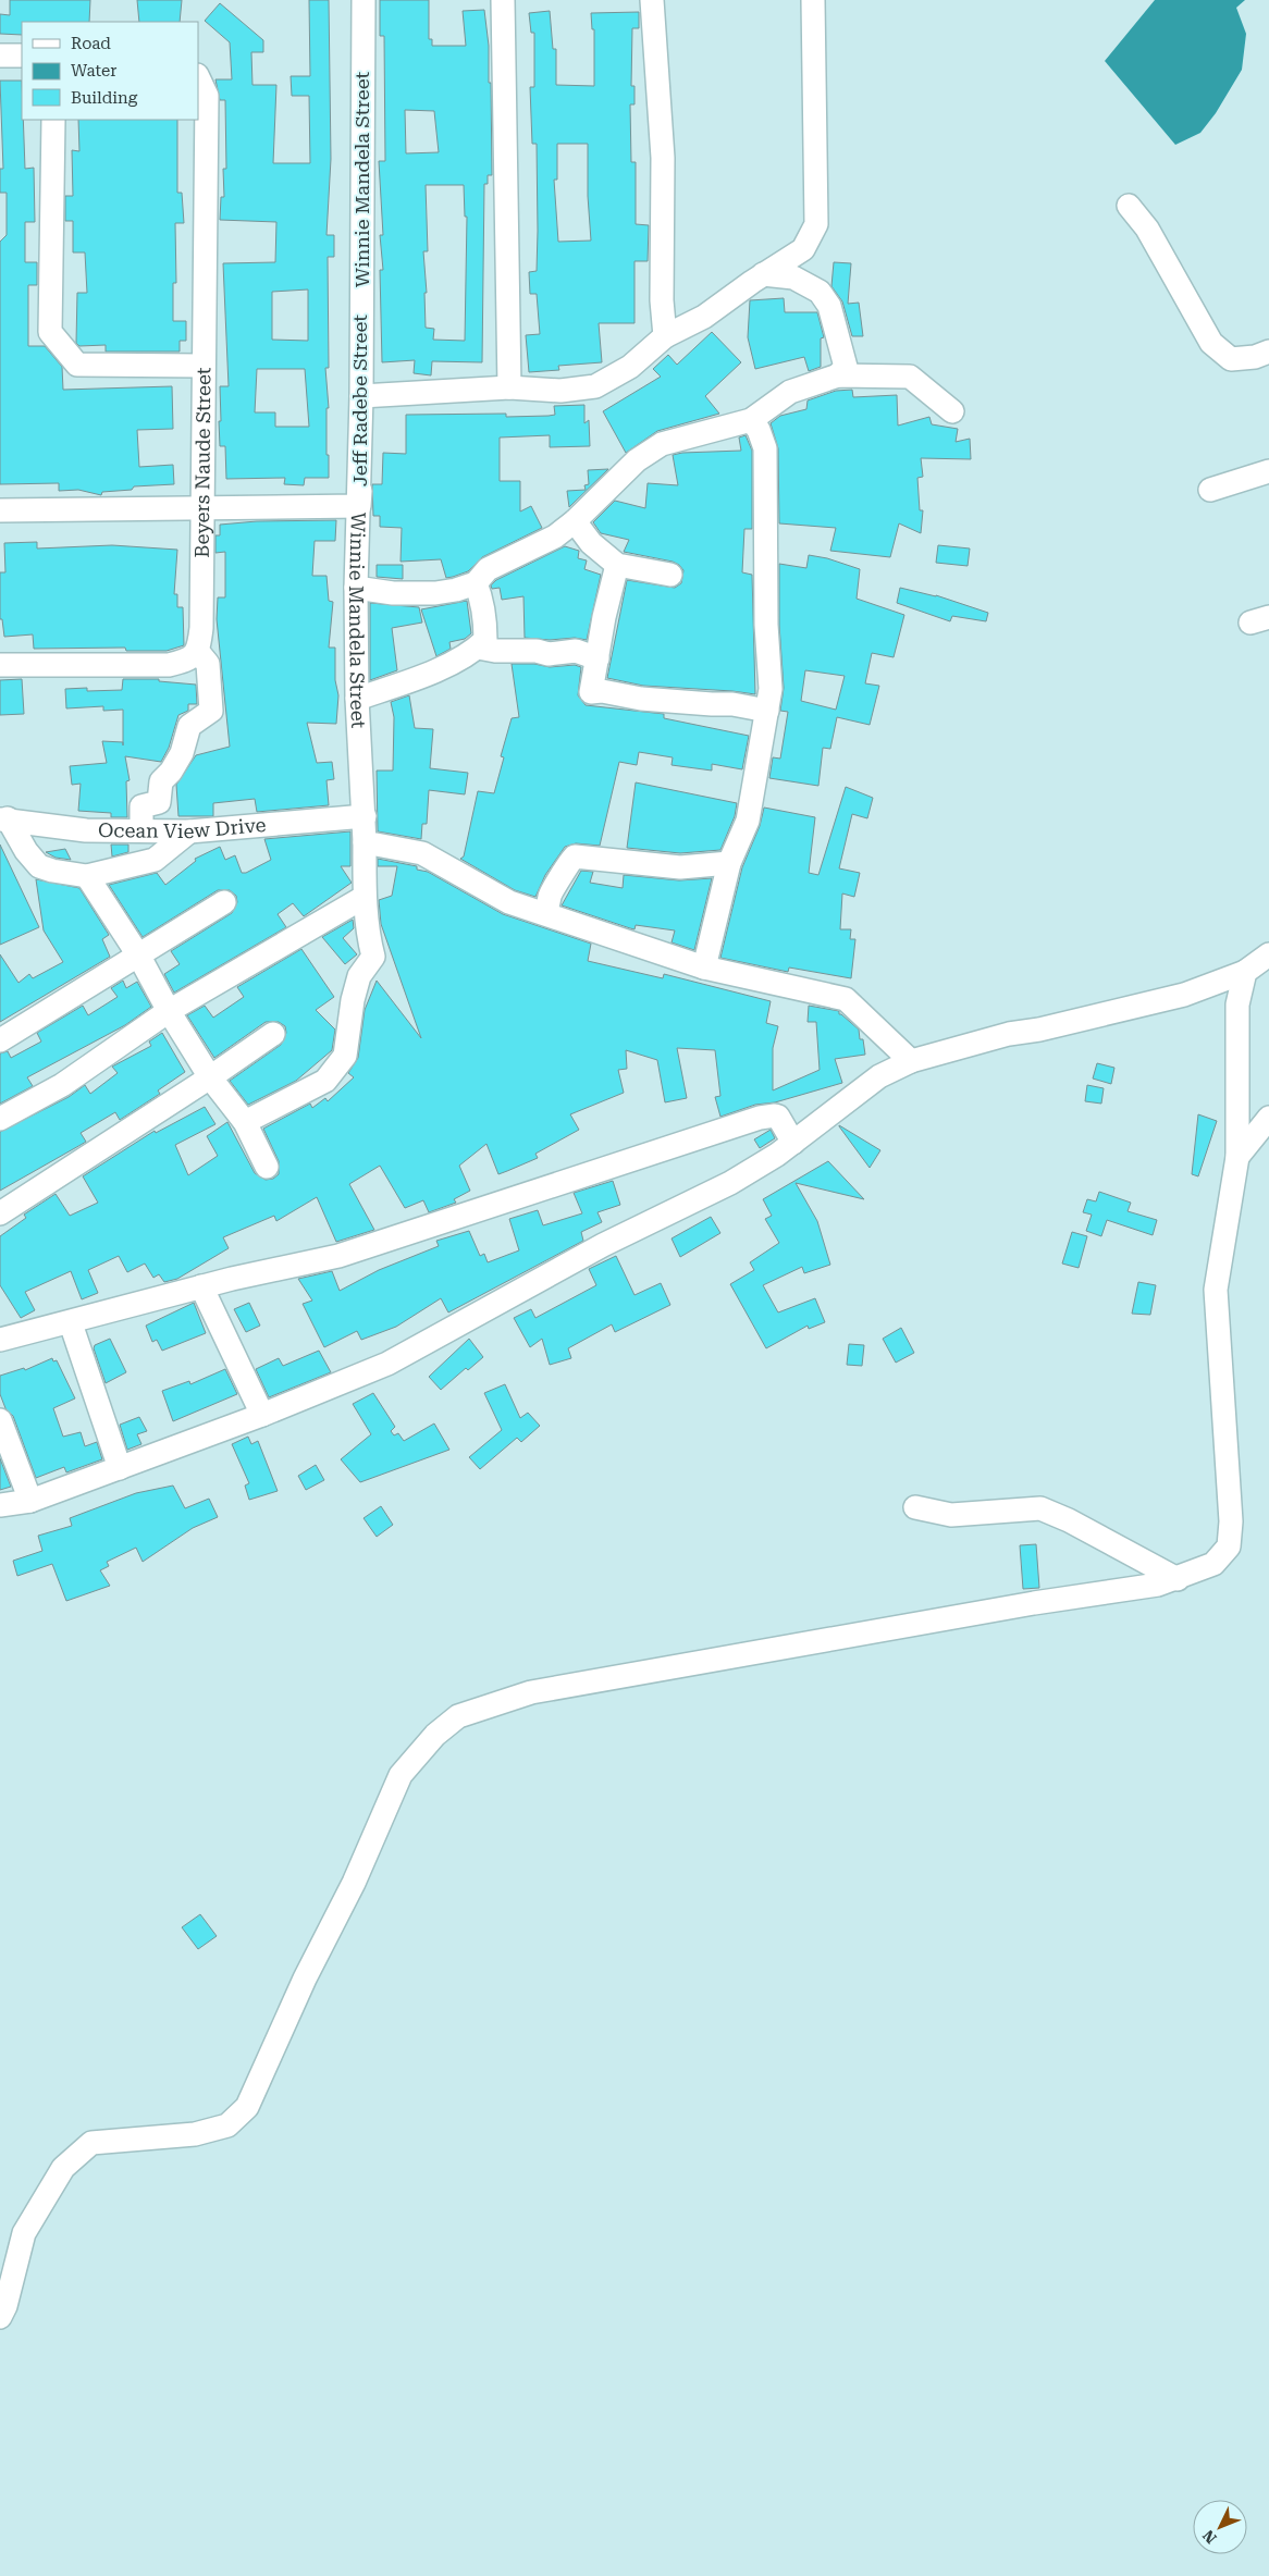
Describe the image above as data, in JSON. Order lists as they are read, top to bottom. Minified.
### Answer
{"streets":{"street":["Winnie Mandela Street","Jeff Radebe Street","Beyers Naude Street","Ocean View Drive"]},"crossings":[["Winnie Mandela Street","Jeff Radebe Street"],["Winnie Mandela Street","Ocean View Drive"],["Jeff Radebe Street","Beyers Naude Street"]],"legend":["Road","Water","Building"],"north":"bottom left"}
